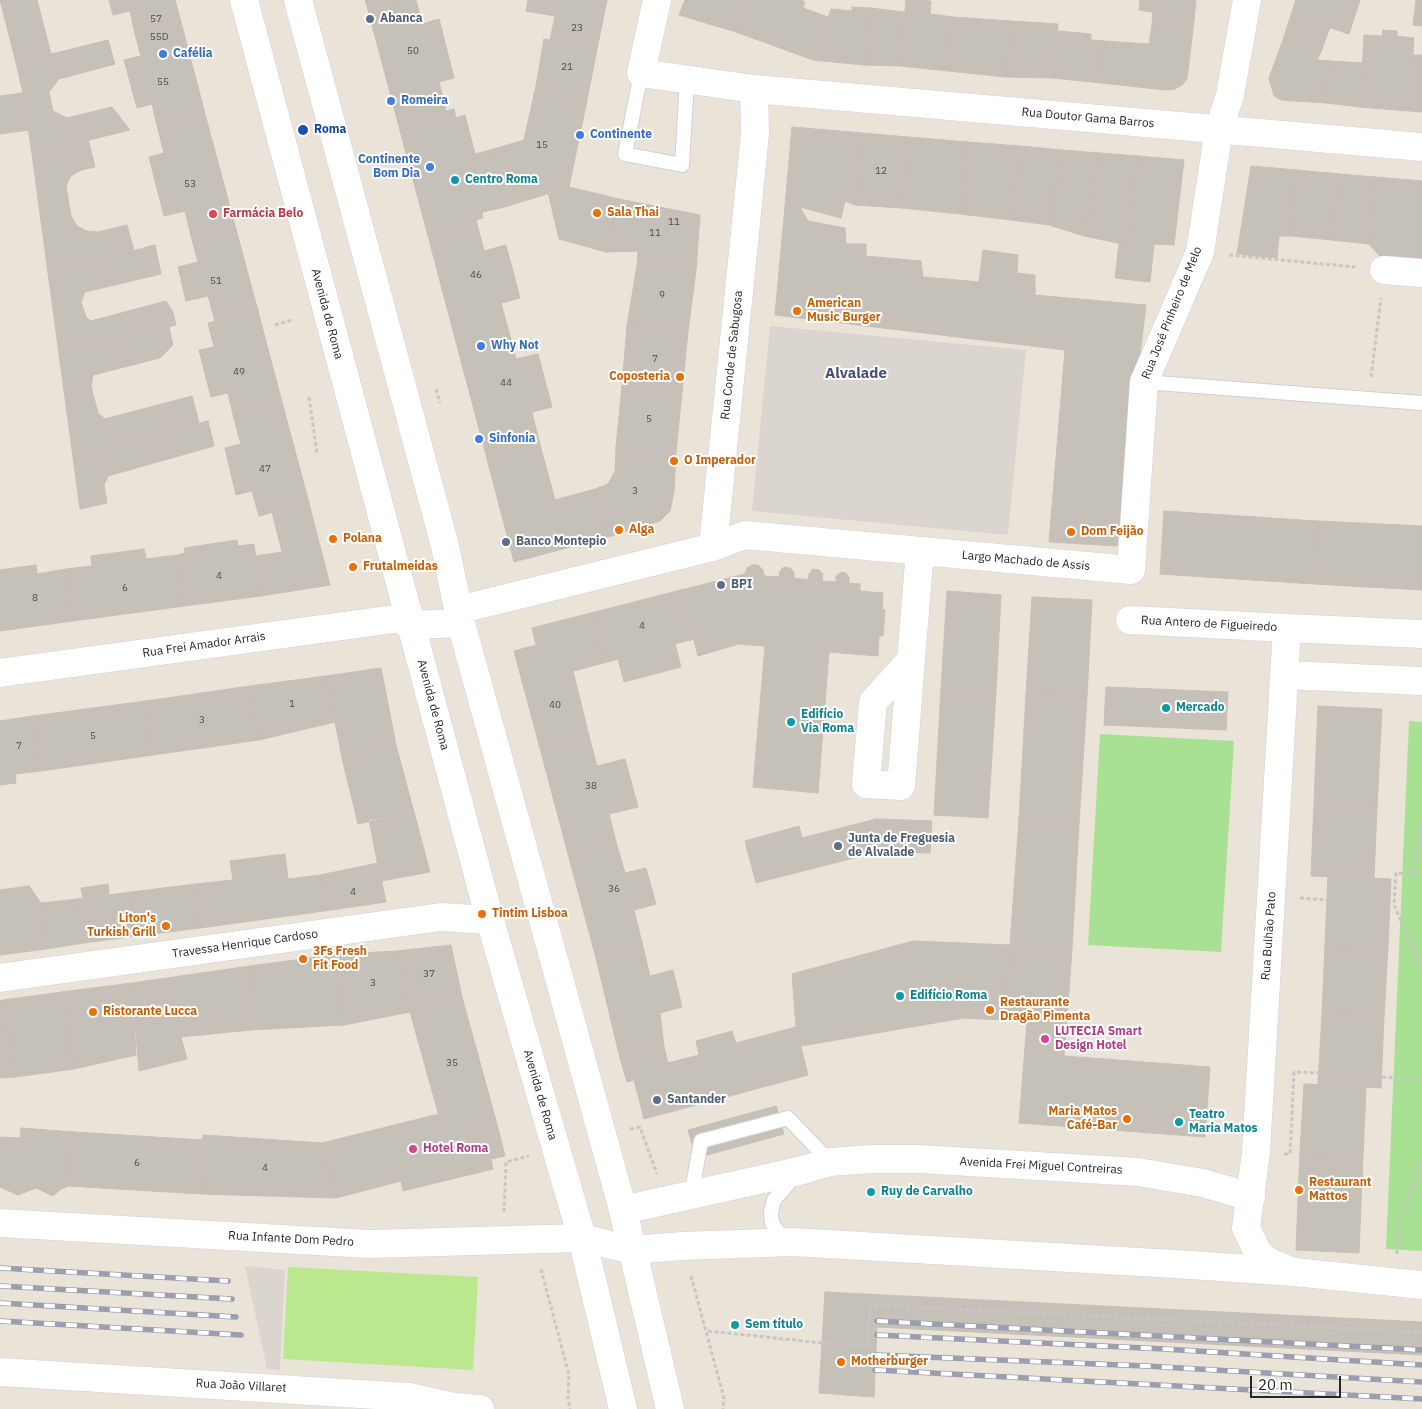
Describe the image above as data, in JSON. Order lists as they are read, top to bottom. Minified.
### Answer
{"streets":{"street":["Rua Doutor Gama Barros","Rua José Pinheiro de Melo","Avenida de Roma","Rua Conde de Sabugosa","Largo Machado de Assis","Rua Antero de Figueiredo","Rua Frei Amador Arrais","Rua Bulhão Pato","Travessa Henrique Cardoso","Avenida Frei Miguel Contreiras","Rua Infante Dom Pedro","Rua João Villaret"]},"crossings":[["Rua Doutor Gama Barros","Rua José Pinheiro de Melo"],["Rua Doutor Gama Barros","Rua Conde de Sabugosa"],["Rua José Pinheiro de Melo","Largo Machado de Assis"],["Avenida de Roma","Rua Frei Amador Arrais"],["Avenida de Roma","Travessa Henrique Cardoso"],["Avenida de Roma","Rua Infante Dom Pedro"],["Rua Conde de Sabugosa","Largo Machado de Assis"],["Rua Antero de Figueiredo","Rua Bulhão Pato"],["Rua Bulhão Pato","Avenida Frei Miguel Contreiras"]],"districts":["Alvalade"],"places":["Abanca","Cafélia","Romeira","Roma","Continente","Continente Bom Dia","Centro Roma","Sala Thai","Farmácia Belo","American Music Burger","Why Not","Coposteria","Sinfonia","O Imperador","Alga","Dom Feijão","Polana","Banco Montepio","Frutalmeidas","BPI","Mercado","Edifício Via Roma","Junta de Freguesia de Alvalade","Tintim Lisboa","Liton's Turkish Grill","3Fs Fresh Fit Food","Edifício Roma","Restaurante Dragão Pimenta","Ristorante Lucca","LUTECIA Smart Design Hotel","Santander","Maria Matos Café-Bar","Teatro Maria Matos","Hotel Roma","Restaurant Mattos","Ruy de Carvalho","Sem título","Motherburger"],"house_numbers":["57","23","55D","50","21","55","15","12","53","11","11","46","51","9","7","49","44","5","47","3","4","6","8","4","1","40","3","5","7","38","36","4","37","3","35","6","4"],"scale_bar":"20 m"}
